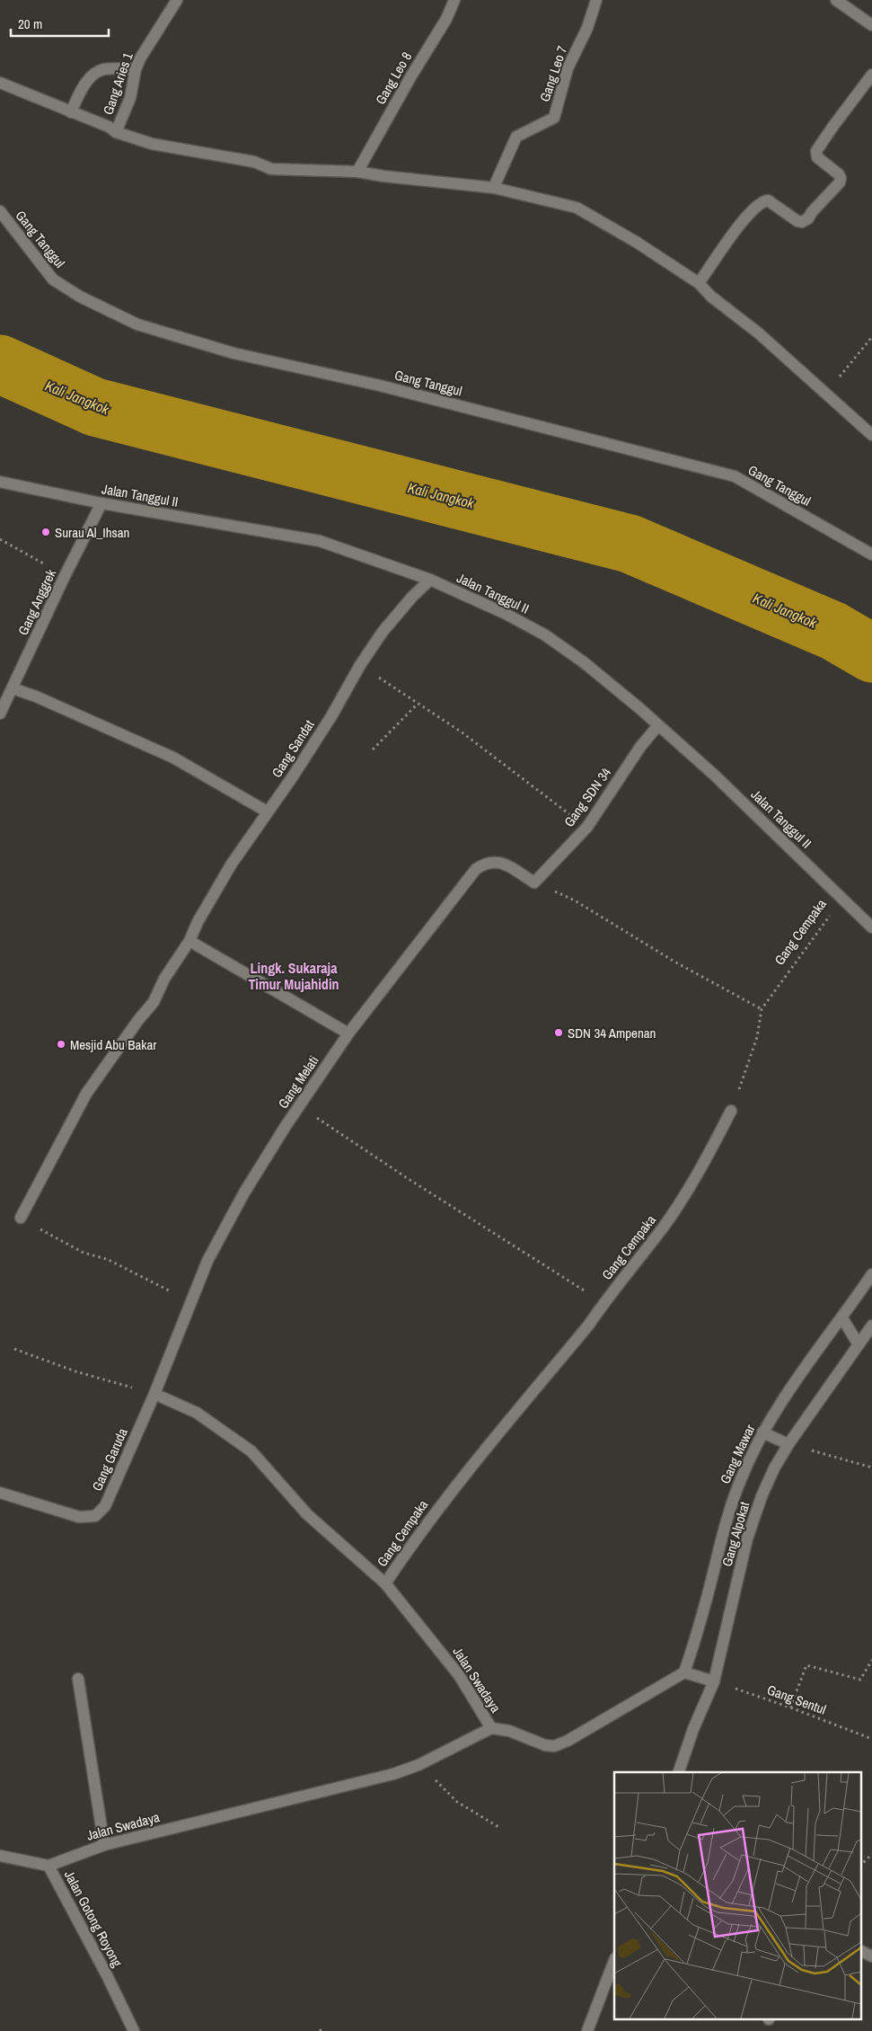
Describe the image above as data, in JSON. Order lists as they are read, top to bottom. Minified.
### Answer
{"streets":{"street":["Gang Leo 7","Gang Leo 8","Gang Aries 1","Gang Tanggul","Jalan Tanggul II","Gang Anggrek","Gang Sandat","Gang SDN 34","Gang Cempaka","Gang Melati","Gang Mawar","Gang Garuda","Gang Alpokat","Jalan Swadaya","Jalan Gotong Royong"],"path":["Gang Sentul"]},"crossings":[["Jalan Tanggul II","Gang Anggrek"],["Jalan Tanggul II","Gang Sandat"],["Jalan Tanggul II","Gang SDN 34"],["Jalan Tanggul II","Gang Cempaka"],["Gang SDN 34","Gang Melati"],["Gang Cempaka","Jalan Swadaya"],["Gang Melati","Gang Garuda"],["Gang Melati","Jalan Swadaya"],["Gang Garuda","Jalan Swadaya"],["Gang Alpokat","Gang Sentul"],["Jalan Swadaya","Jalan Gotong Royong"]],"districts":["Lingk. Sukaraja Timur Mujahidin"],"water":["Kali Jangkok"],"places":["Surau Al_Ihsan","SDN 34 Ampenan","Mesjid Abu Bakar"],"scale_bar":"20 m"}
